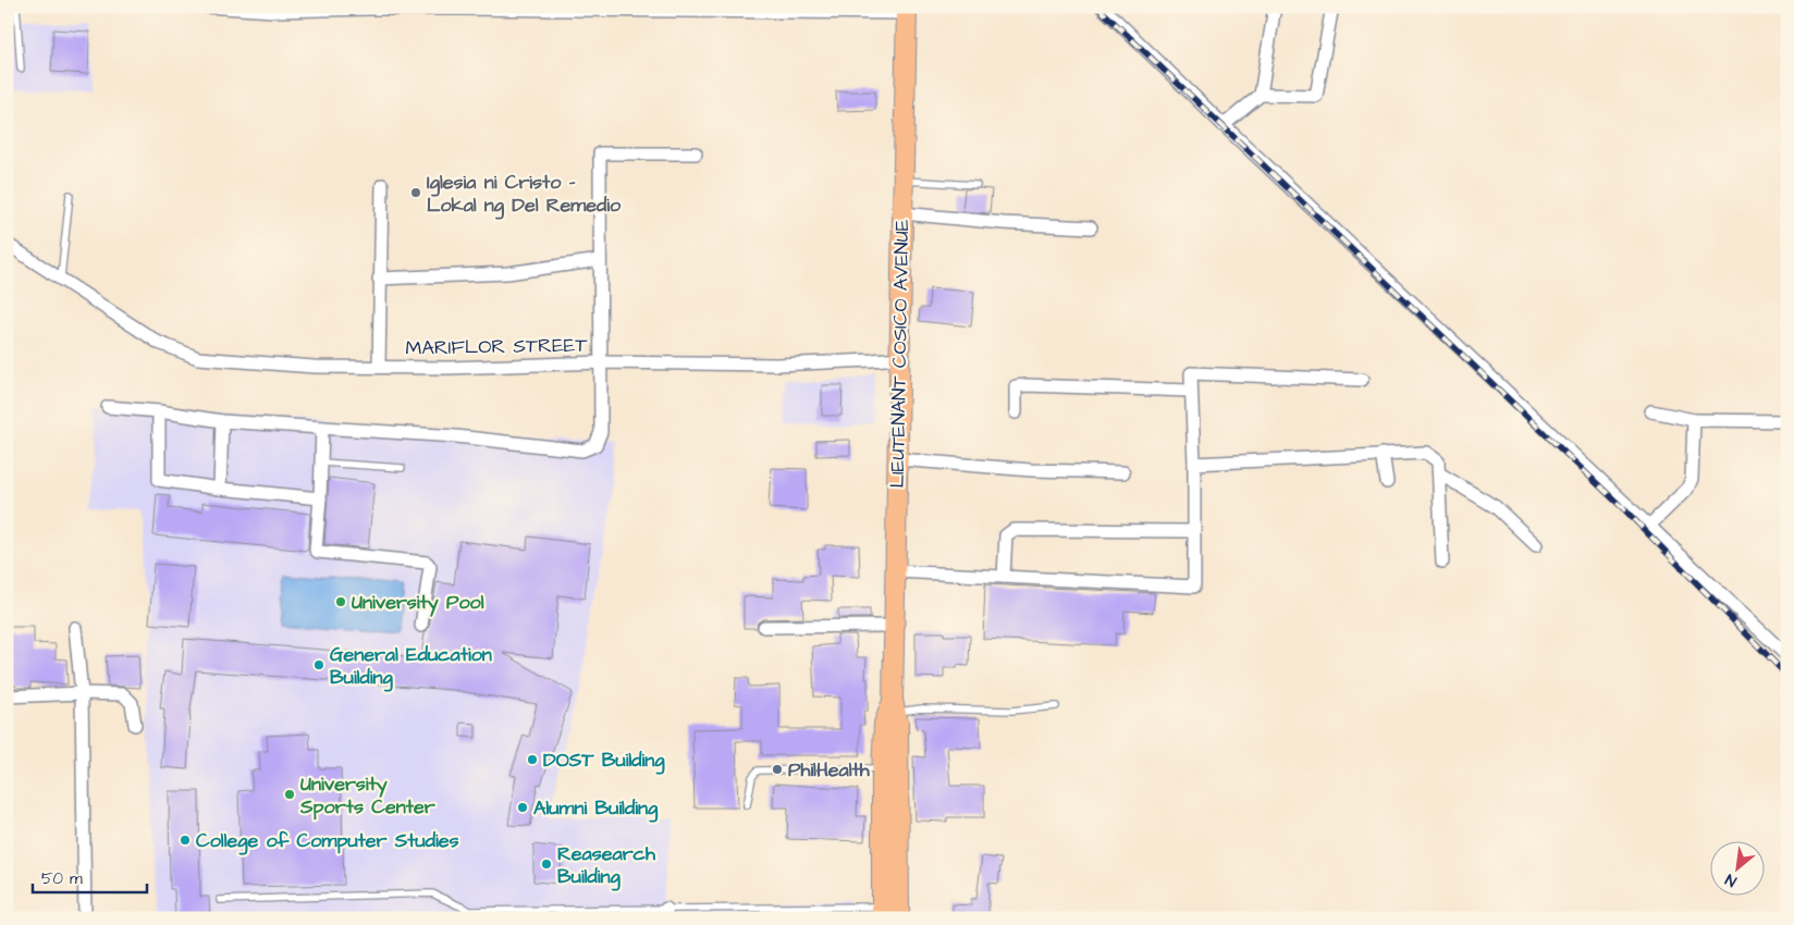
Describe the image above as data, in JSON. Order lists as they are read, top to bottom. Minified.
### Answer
{"streets":{"main road":["LIEUTENANT COSICO AVENUE"],"street":["MARIFLOR STREET"]},"crossings":[["MARIFLOR STREET","LIEUTENANT COSICO AVENUE"]],"places":["Iglesia ni Cristo - Lokal ng Del Remedio","University Pool","General Education Building","DOST Building","PhilHealth","University Sports Center","Alumni Building","College of Computer Studies","Reasearch Building"],"scale_bar":"50 m","north":"bottom left"}
